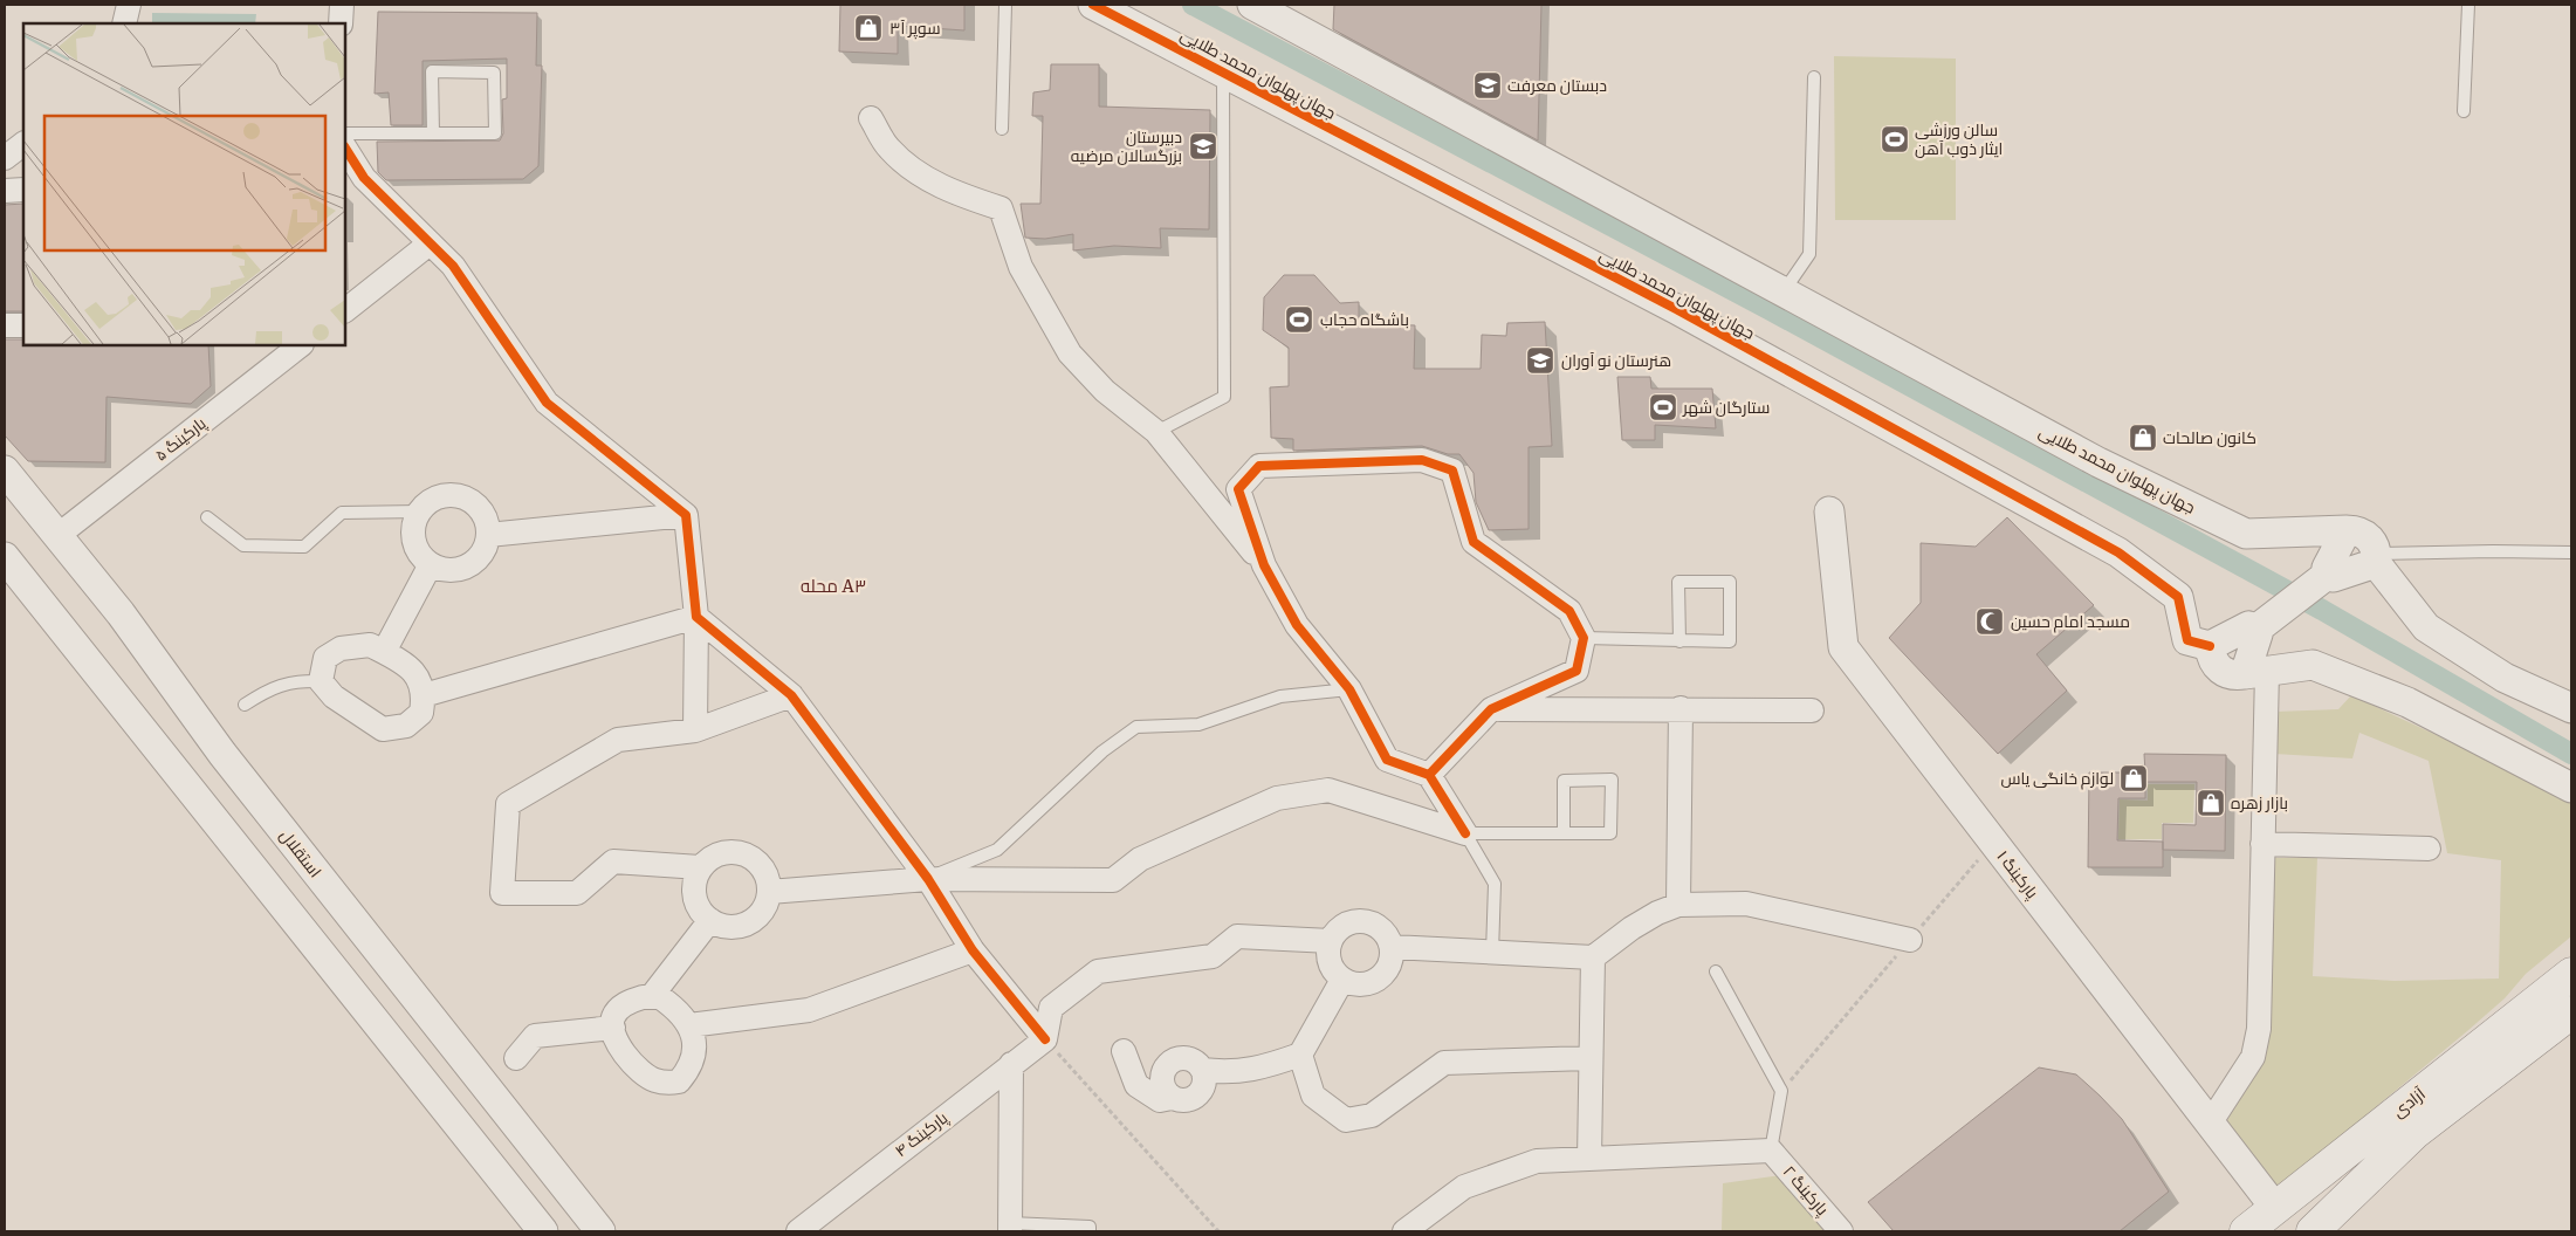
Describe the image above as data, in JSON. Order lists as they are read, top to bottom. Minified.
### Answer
{"streets":{"main road":["آزادی"],"street":["جهان پهلوان محمد طلایی","پارکینگ ۵","استقلال","پارکینگ ۱","پارکینگ ۴","پارکینگ ۲"]},"crossings":[["پارکینگ ۵","استقلال"],["پارکینگ ۱","آزادی"]],"districts":["محله A۳"],"places":{"shop":["سوپر آ۳","کانون صالحات","لوازم خانگی یاس","بازار زهره"],"school or university":["دبستان معرفت","دبیرستان بزرگسالان مرضیه","هنرستان نو آوران"],"sports":["سالن ورزشی ایثار ذوب آهن","باشگاه حجاب","ستارگان شهر"],"mosque":["مسجد امام حسین"]}}
